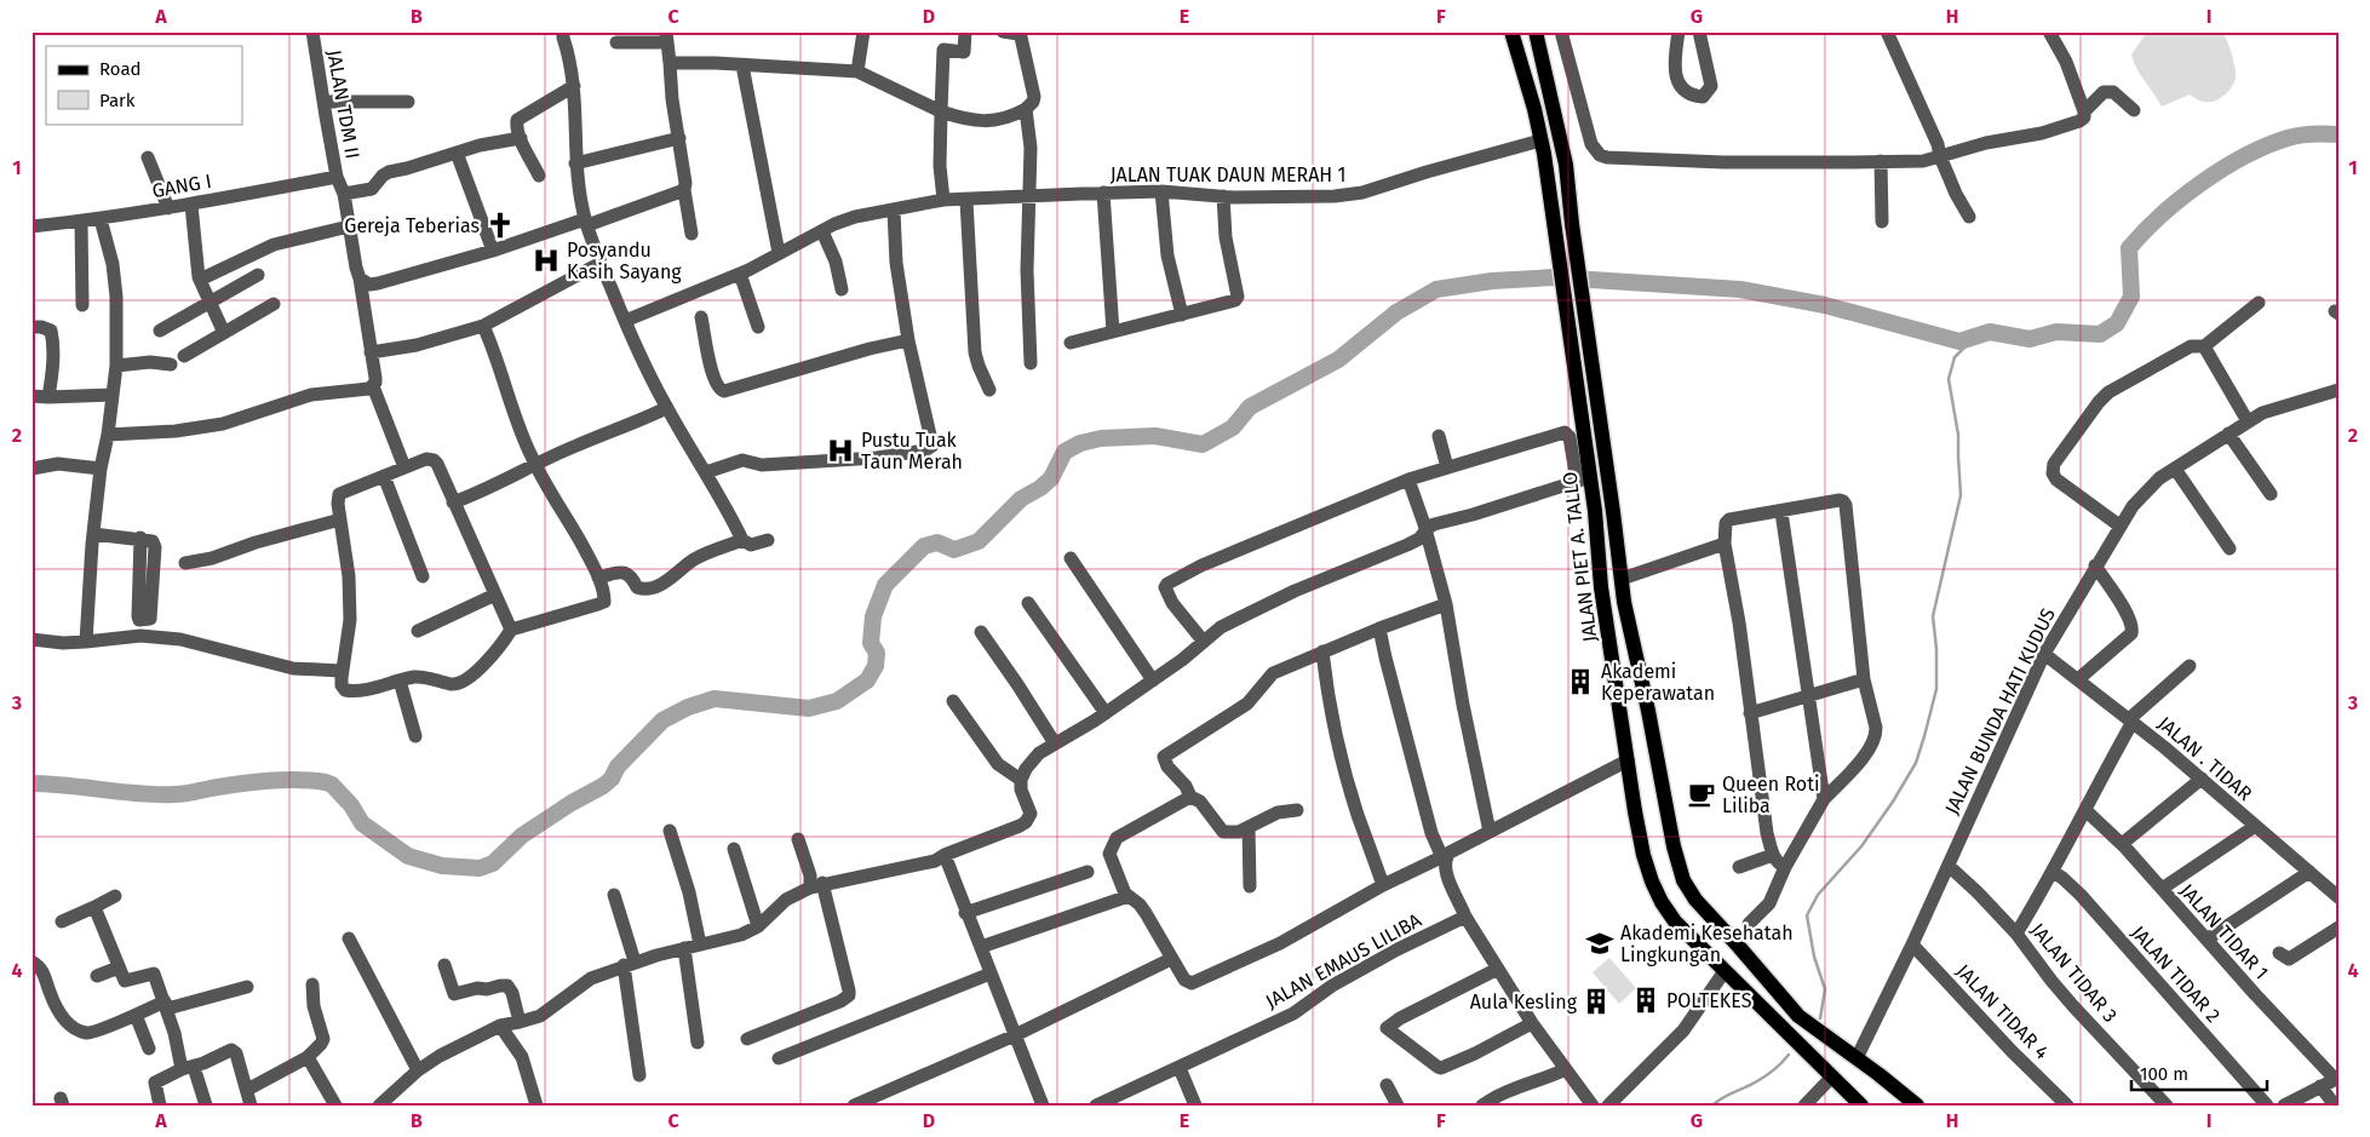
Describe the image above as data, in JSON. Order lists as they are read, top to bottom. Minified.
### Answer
{"streets":{"main road":["JALAN PIET A. TALLO"],"street":["JALAN TDM II","JALAN TUAK DAUN MERAH 1","GANG I","JALAN BUNDA HATI KUDUS","JALAN . TIDAR","JALAN TIDAR 1","JALAN EMAUS LILIBA","JALAN TIDAR 3","JALAN TIDAR 2","JALAN TIDAR 4"]},"crossings":[["JALAN TDM II","GANG I"],["JALAN TUAK DAUN MERAH 1","JALAN PIET A. TALLO"],["JALAN PIET A. TALLO","JALAN BUNDA HATI KUDUS"],["JALAN BUNDA HATI KUDUS","JALAN . TIDAR"],["JALAN BUNDA HATI KUDUS","JALAN TIDAR 3"],["JALAN BUNDA HATI KUDUS","JALAN TIDAR 4"]],"places":{"church":["Gereja Teberias"],"hospital":["Posyandu Kasih Sayang","Pustu Tuak Taun Merah"],"building":["Akademi Keperawatan","POLTEKES","Aula Kesling"],"cafe":["Queen Roti Liliba"],"school or university":["Akademi Kesehatah Lingkungan"]},"legend":["Road","Park"],"scale_bar":"100 m","grid":{"columns":["A","B","C","D","E","F","G","H","I"],"rows":["1","2","3","4"]}}
